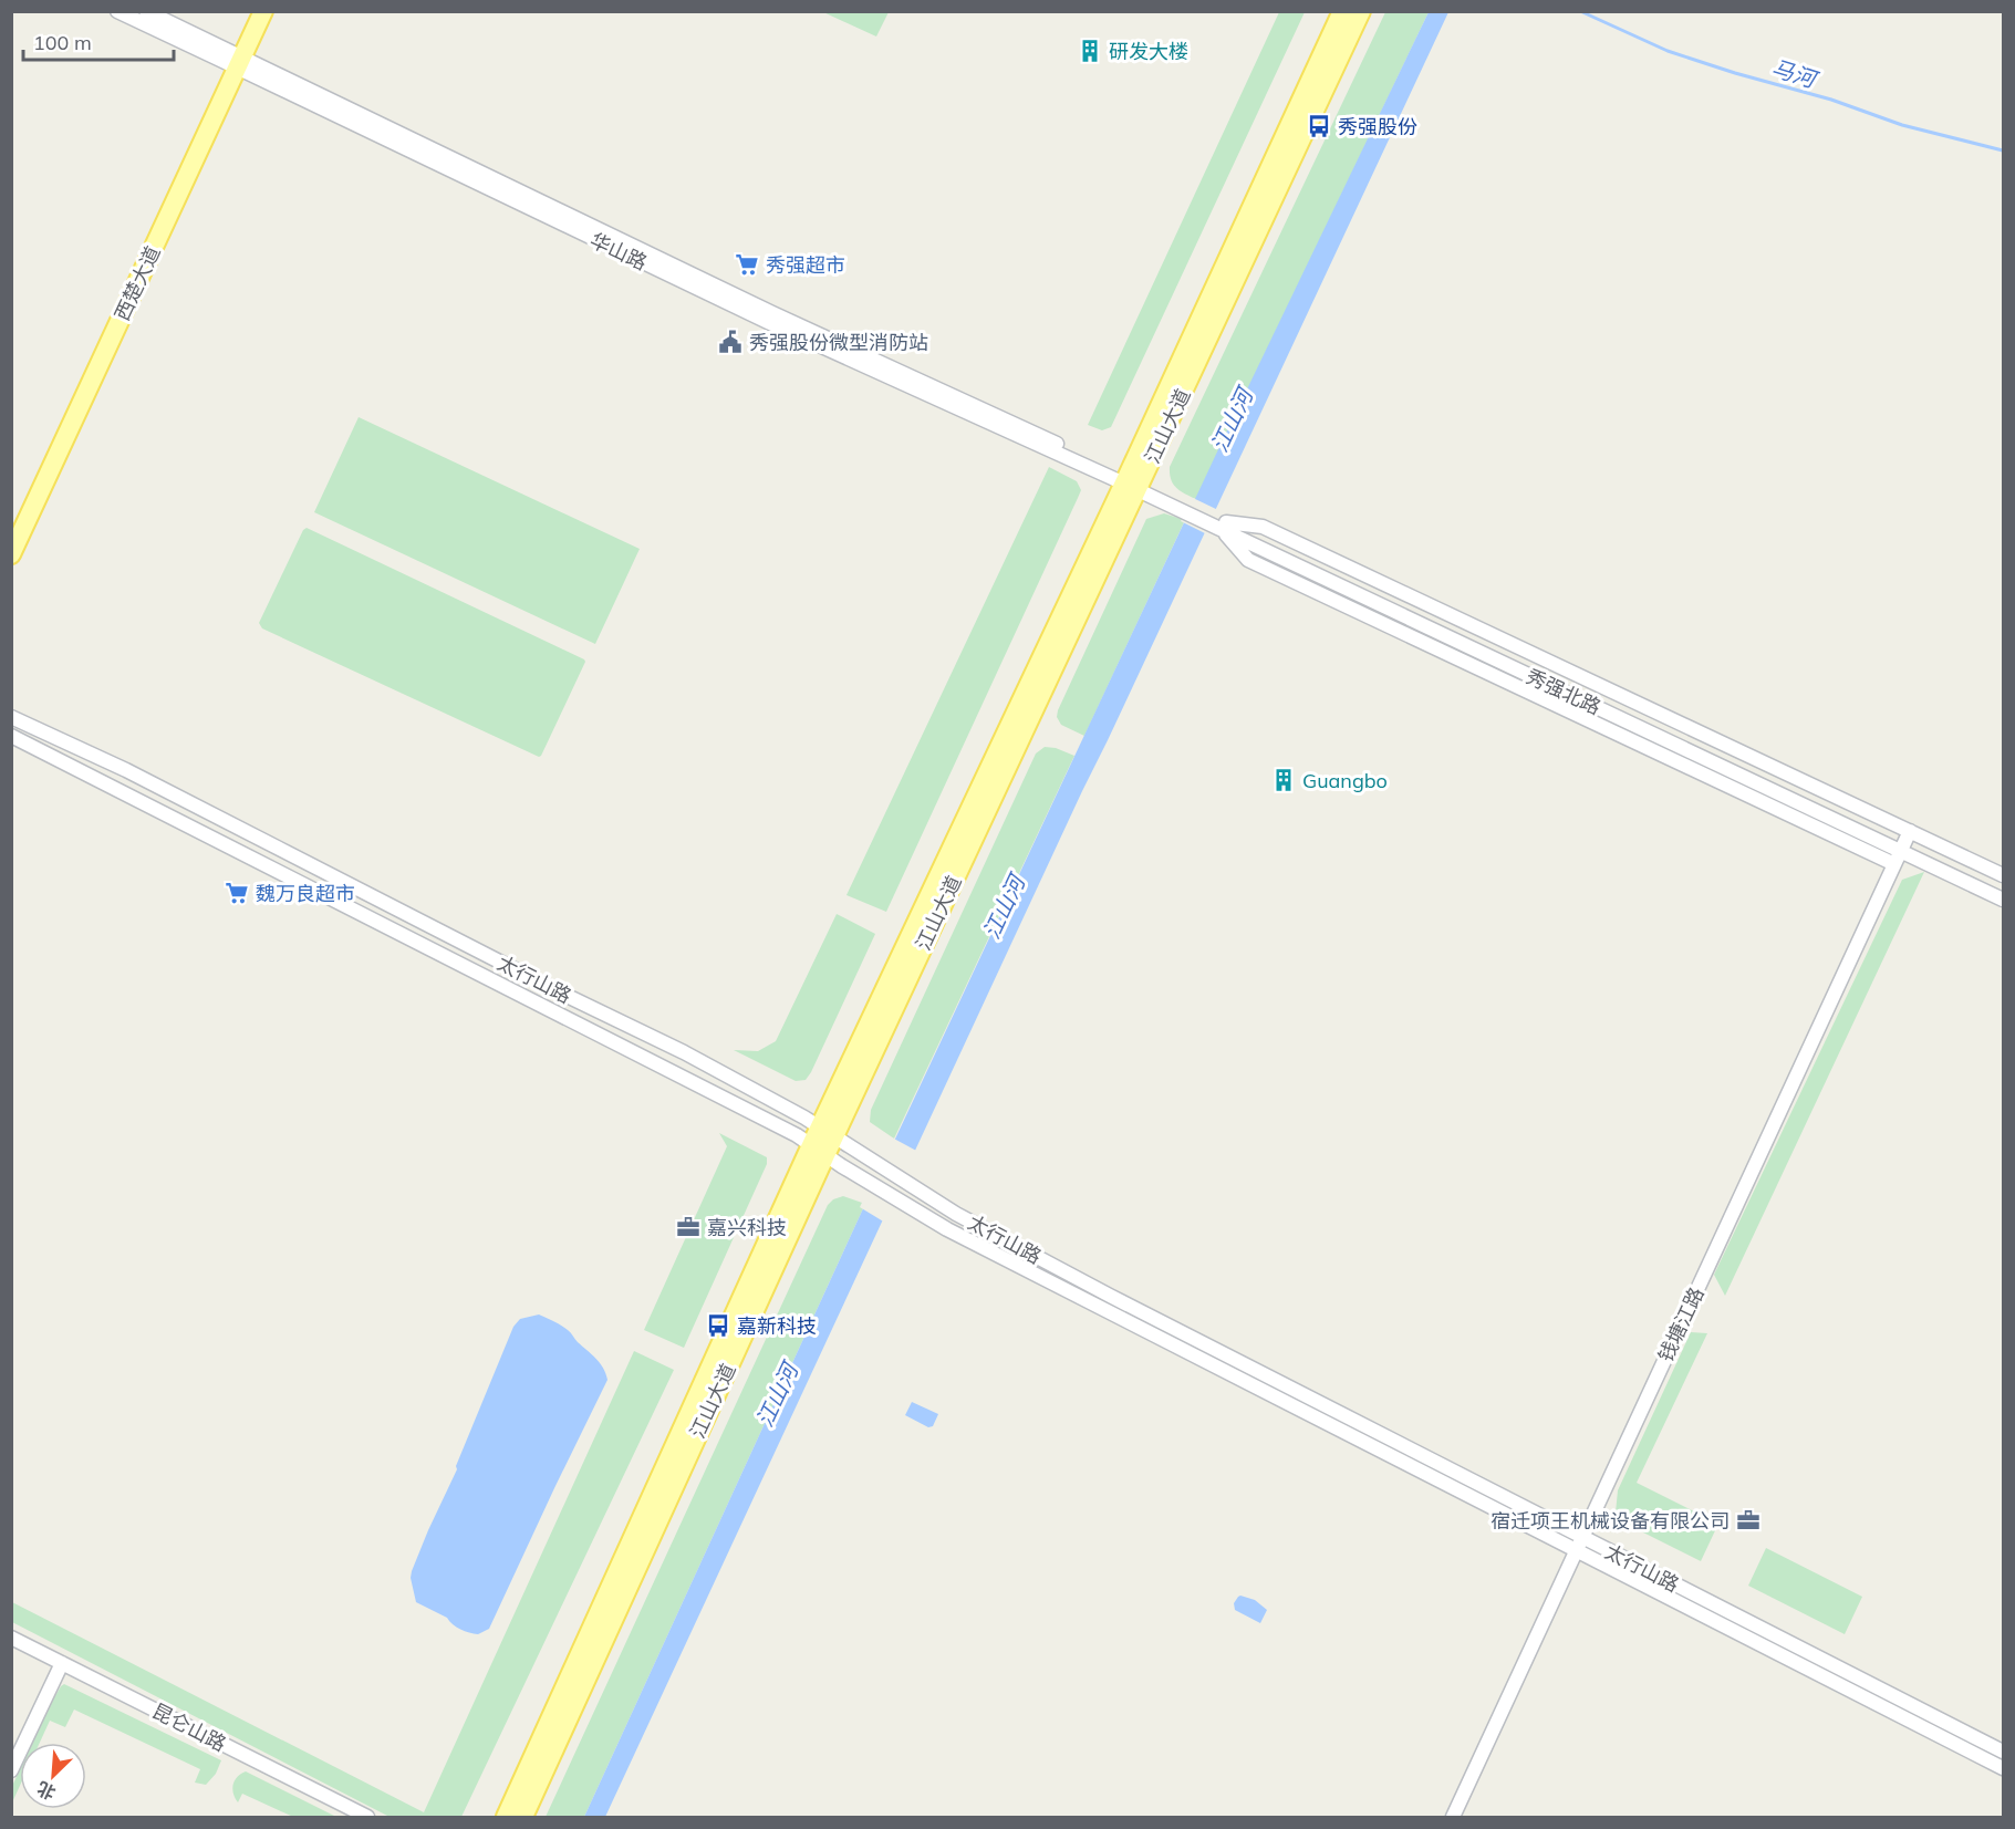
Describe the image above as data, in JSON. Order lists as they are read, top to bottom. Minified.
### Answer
{"streets":{"main road":["西楚大道","江山大道"],"street":["华山路","秀强北路","太行山路","钱塘江路","昆仑山路"]},"crossings":[["华山路","西楚大道"],["华山路","江山大道"],["华山路","秀强北路"],["江山大道","秀强北路"],["江山大道","太行山路"],["秀强北路","钱塘江路"],["太行山路","钱塘江路"]],"water":["马河","江山河"],"places":{"building":["研发大楼","Guangbo"],"bus stop":["秀强股份","嘉新科技"],"supermarket":["秀强超市","魏万良超市"],"public building":["秀强股份微型消防站"],"office":["嘉兴科技","宿迁项王机械设备有限公司"]},"scale_bar":"100 m","north":"bottom left"}
